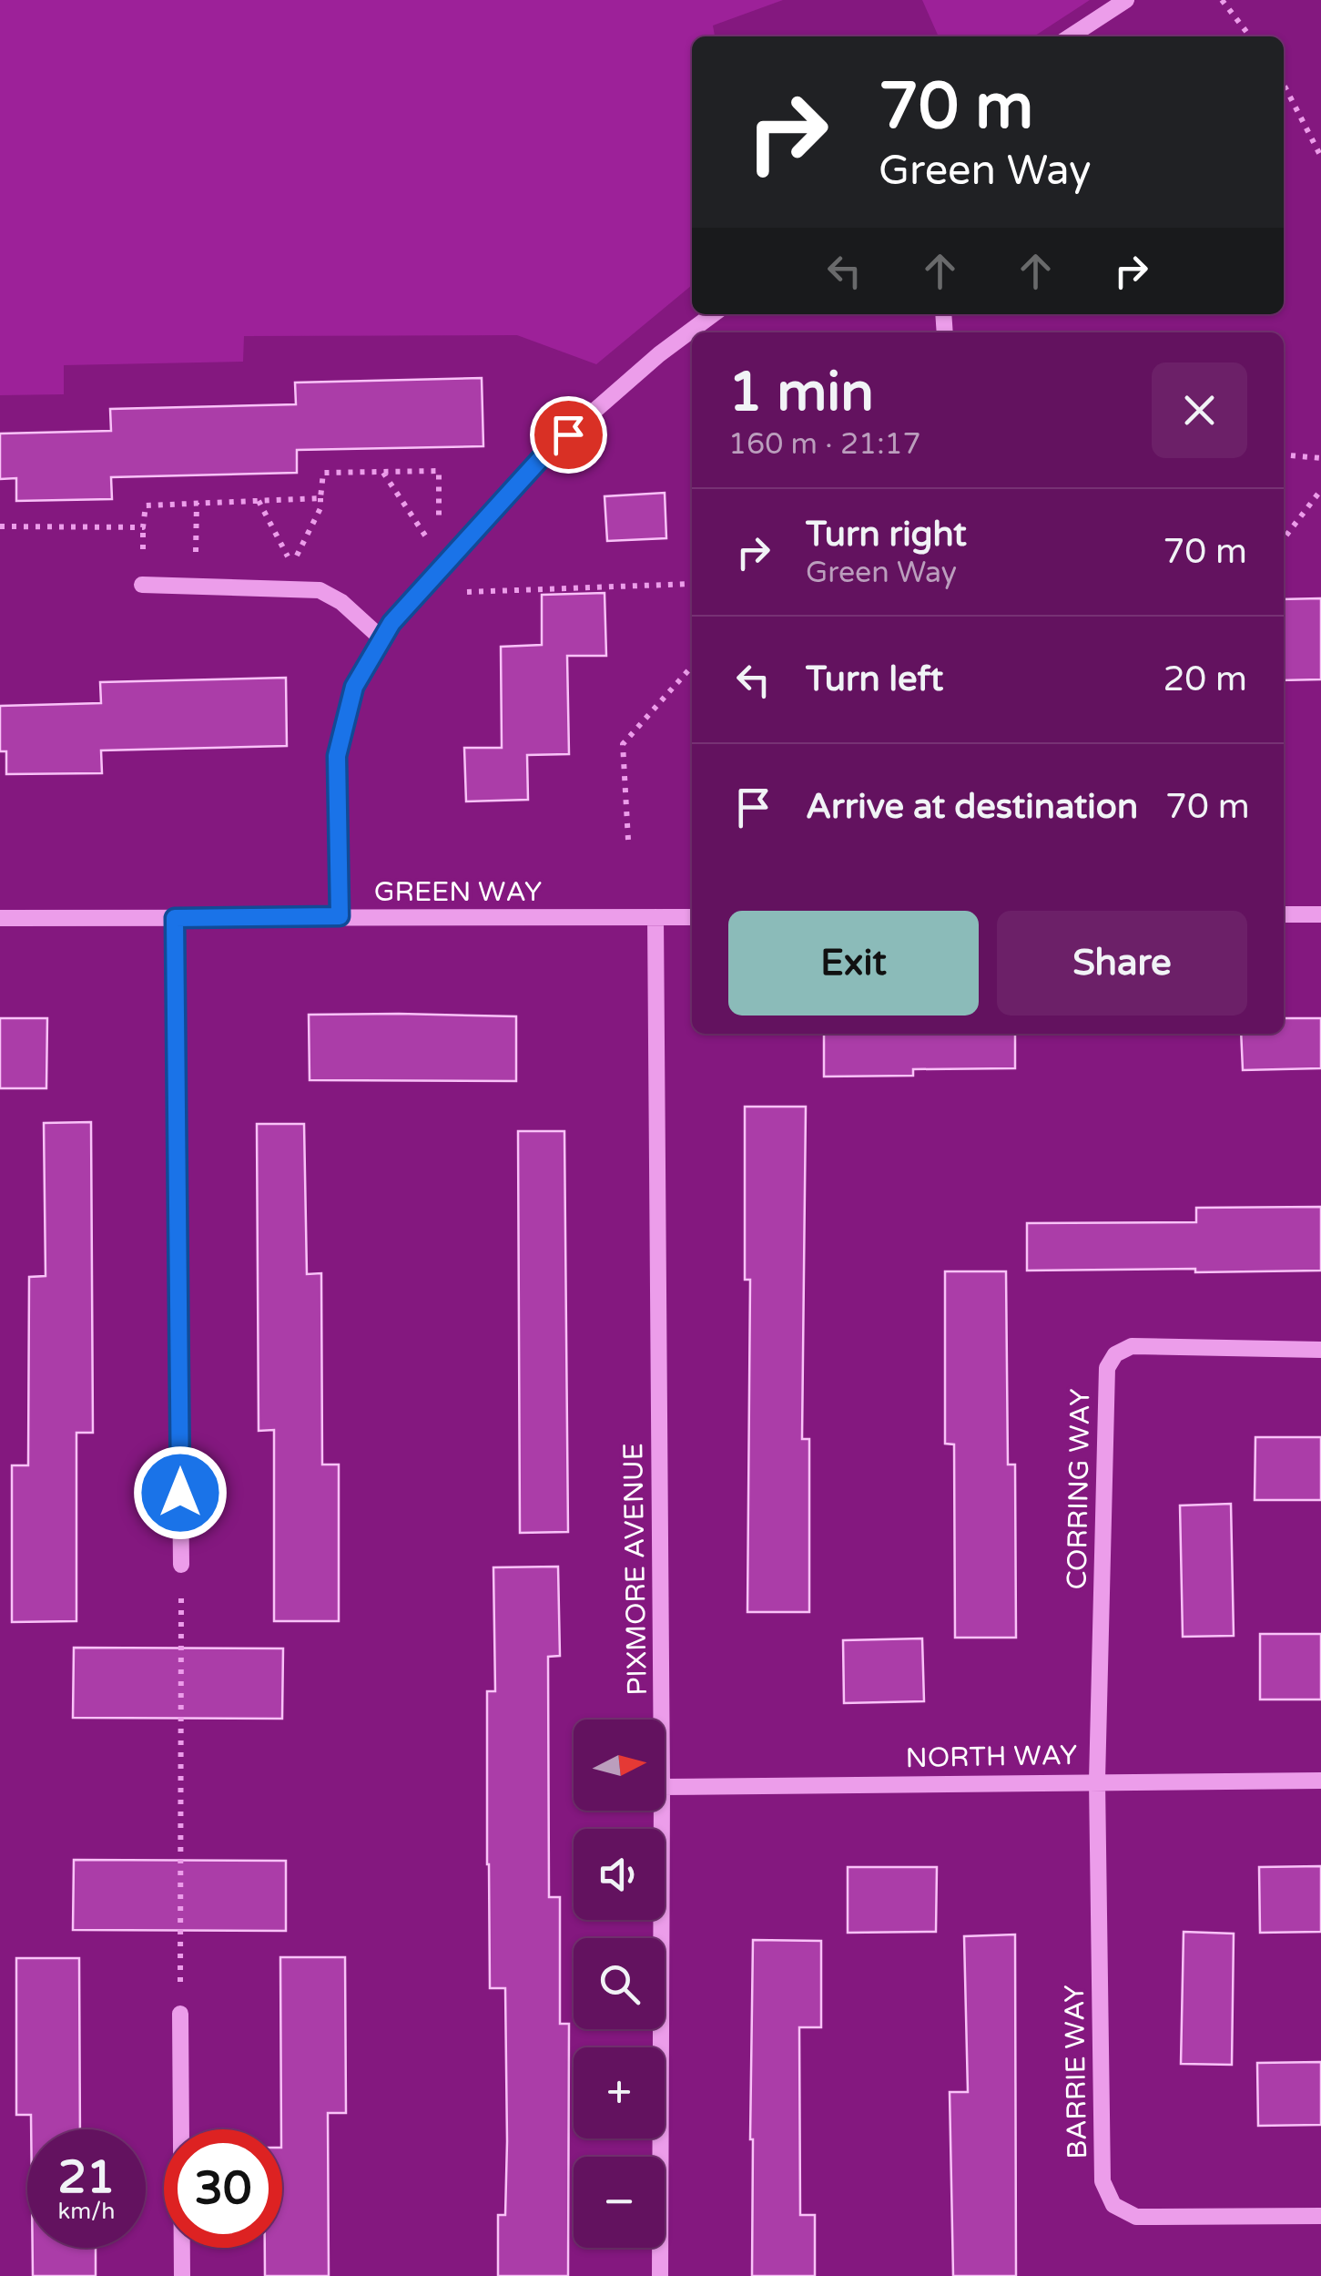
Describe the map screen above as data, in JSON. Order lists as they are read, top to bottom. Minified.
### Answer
{"streets":{"street":["GREEN WAY","CORRING WAY","PIXMORE AVENUE","NORTH WAY","BARRIE WAY"]},"crossings":[["GREEN WAY","PIXMORE AVENUE"],["CORRING WAY","NORTH WAY"],["CORRING WAY","BARRIE WAY"],["NORTH WAY","BARRIE WAY"]],"north":"right","page":{"turn":["70 m","Green Way"],"heading":["1 min","160 m · 21:17"],"list":[{"name":"Turn right","note":"Green Way","value":"70 m"},{"name":"Turn left","value":"20 m"},{"name":"Arrive at destination","value":"70 m"}],"buttons":["Exit","Share"],"map_buttons":["+","−"],"speed":"21 km/h","limit":"30"}}
